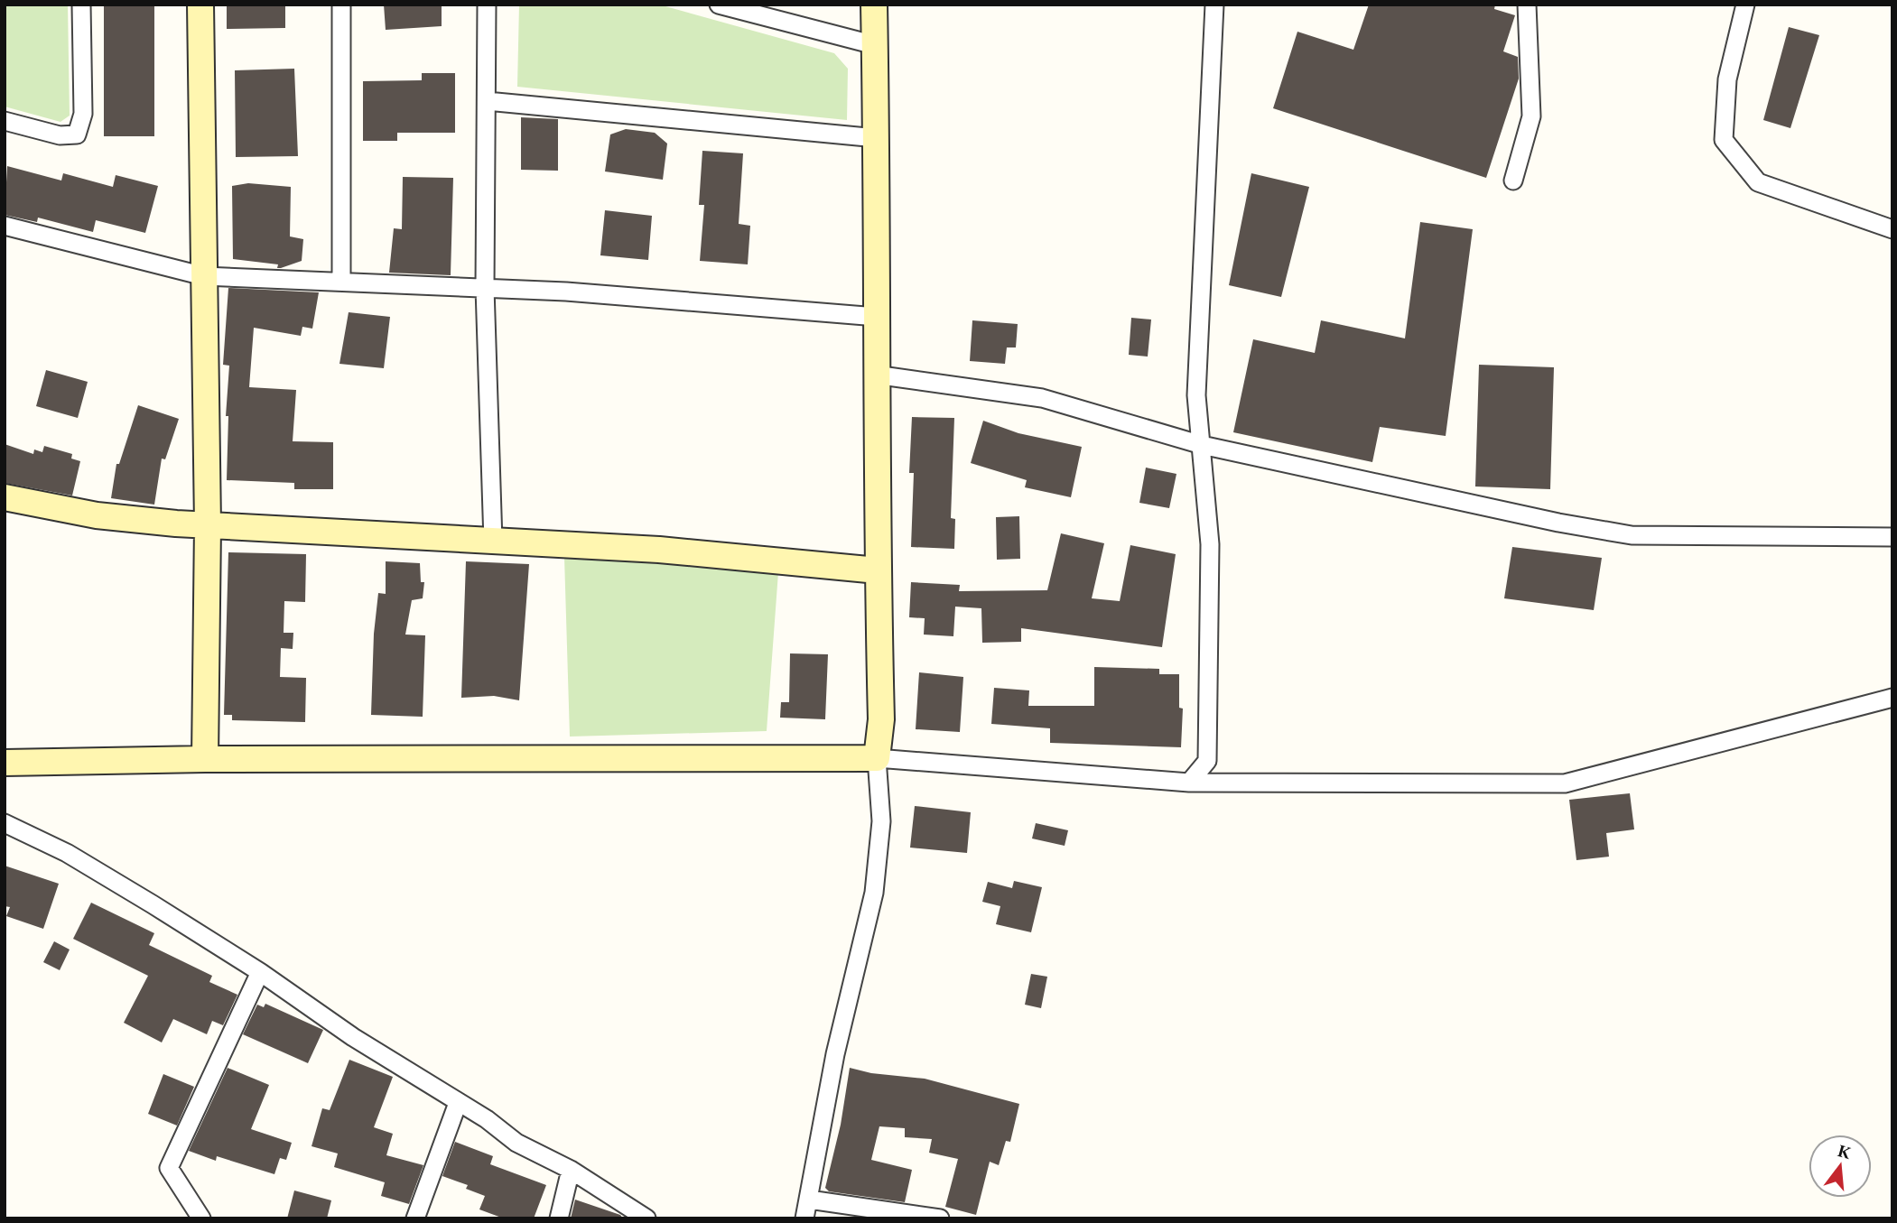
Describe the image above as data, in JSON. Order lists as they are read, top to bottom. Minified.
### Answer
{"north":"top"}
